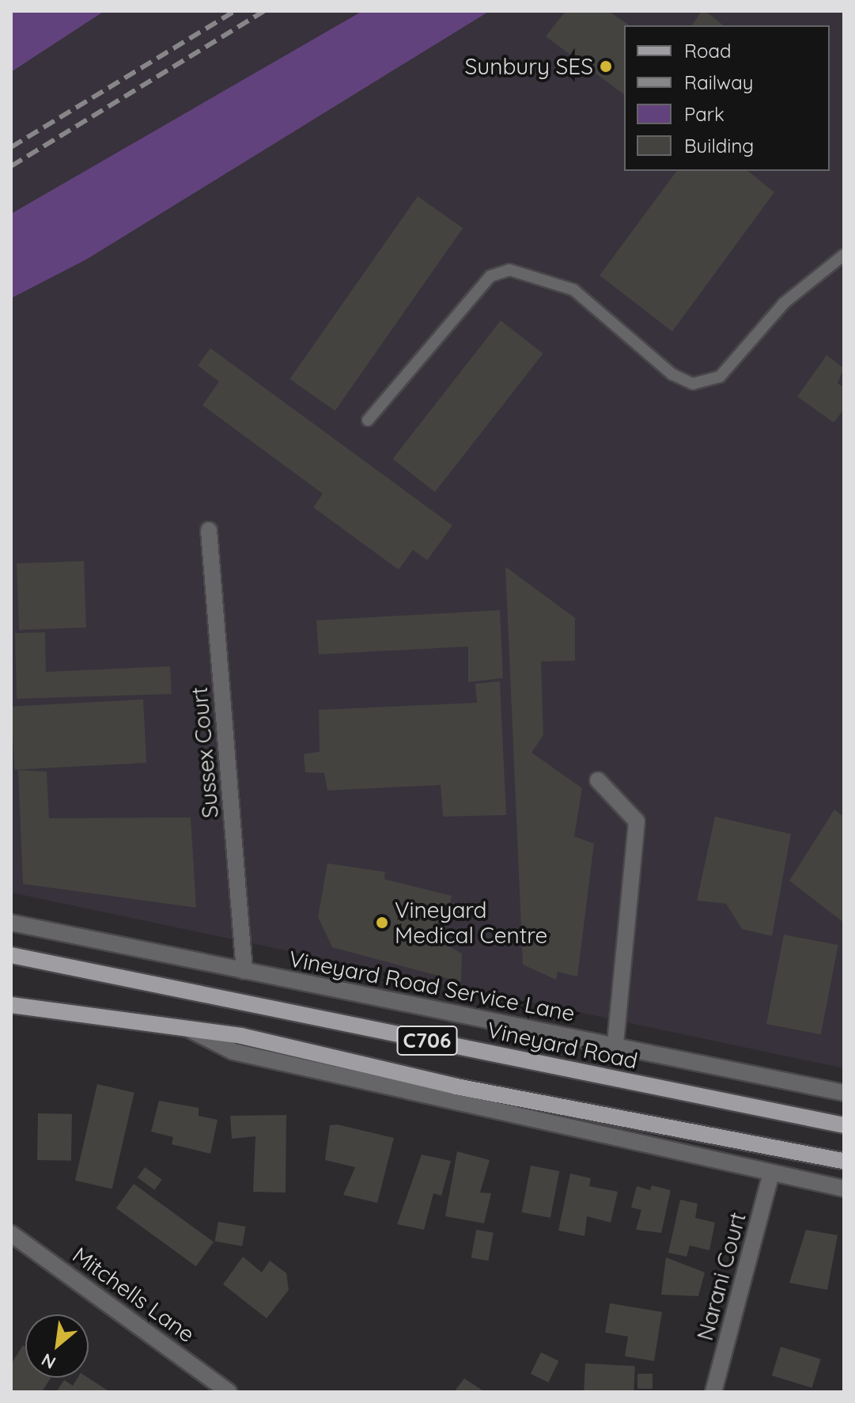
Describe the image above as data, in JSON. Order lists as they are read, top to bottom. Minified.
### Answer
{"streets":{"main road":["C706","Vineyard Road"],"street":["Sussex Court","Vineyard Road Service Lane","Narani Court","Mitchells Lane"]},"crossings":[["Sussex Court","Vineyard Road Service Lane"]],"places":["Sunbury SES","Vineyard Medical Centre"],"legend":["Road","Railway","Park","Building"],"north":"bottom left"}
